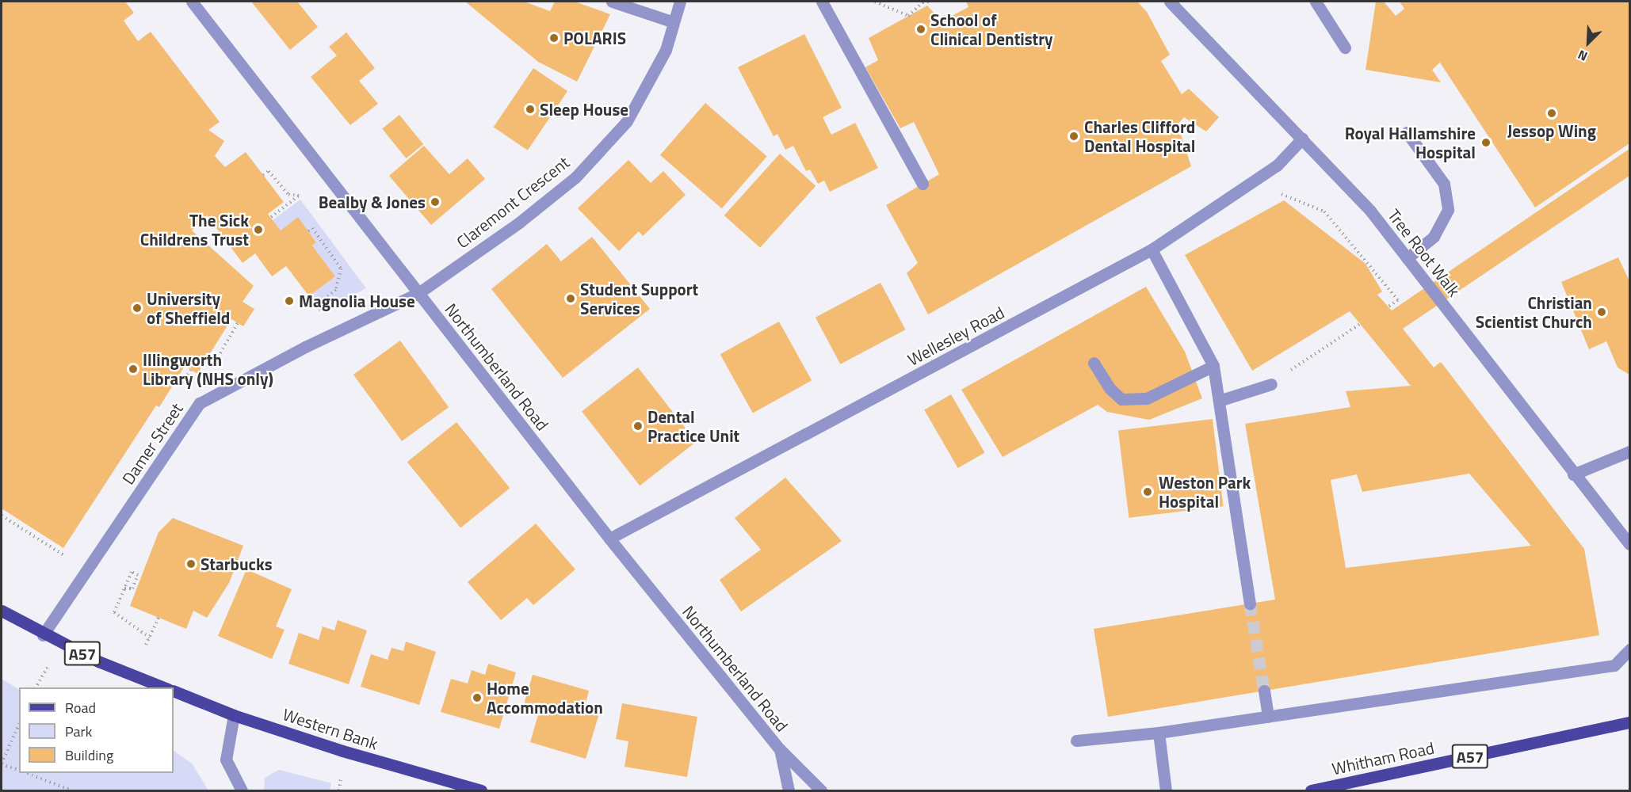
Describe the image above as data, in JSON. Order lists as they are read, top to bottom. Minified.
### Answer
{"streets":{"main road":["A57","Western Bank","Whitham Road"],"street":["Claremont Crescent","Tree Root Walk","Wellesley Road","Northumberland Road","Damer Street"]},"crossings":[["Claremont Crescent","Northumberland Road"],["Claremont Crescent","Damer Street"],["Tree Root Walk","Wellesley Road"],["Wellesley Road","Northumberland Road"],["Northumberland Road","Damer Street"],["Damer Street","A57"]],"places":["School of Clinical Dentistry","POLARIS","Sleep House","Jessop Wing","Charles Clifford Dental Hospital","Royal Hallamshire Hospital","Bealby & Jones","The Sick Childrens Trust","Student Support Services","Magnolia House","University of Sheffield","Christian Scientist Church","Illingworth Library (NHS only)","Dental Practice Unit","Weston Park Hospital","Starbucks","Home Accommodation"],"legend":["Road","Park","Building"],"north":"bottom left"}
